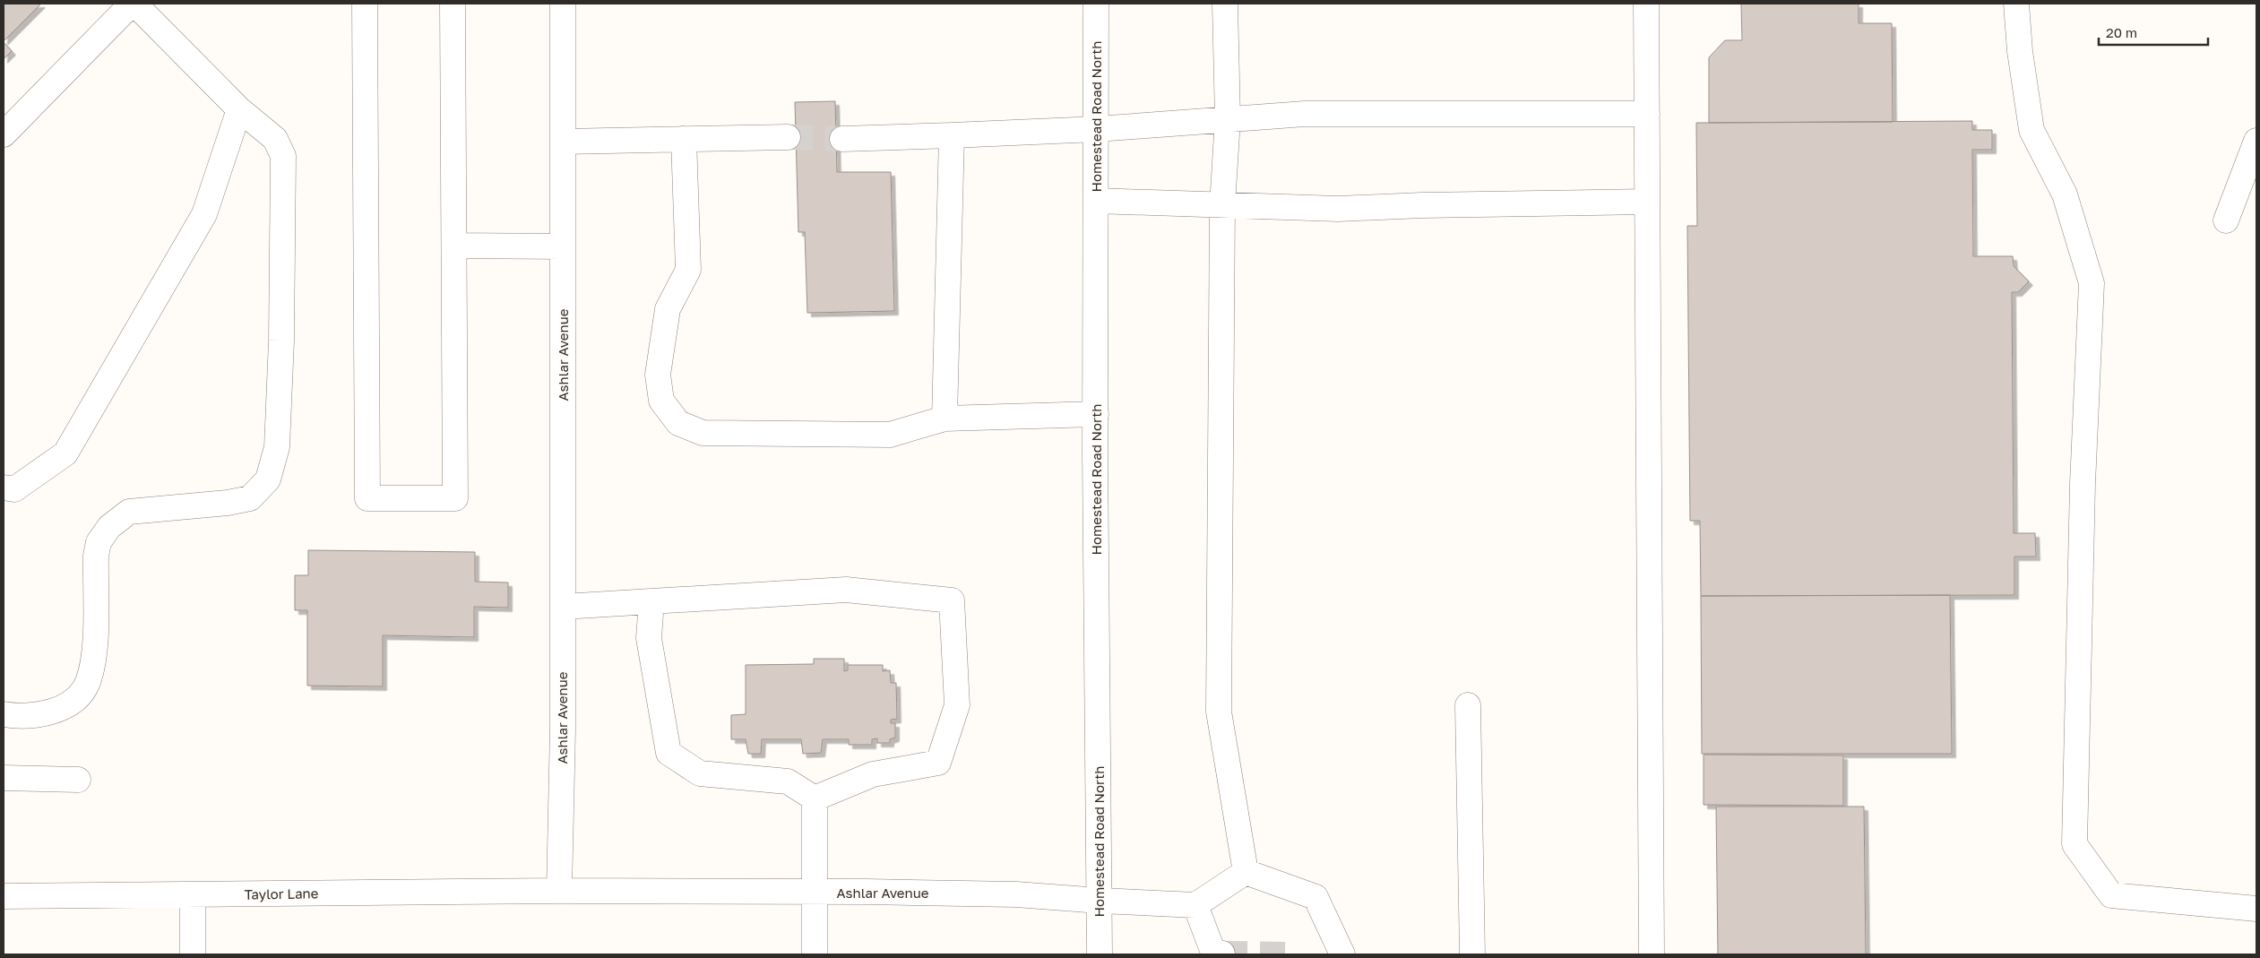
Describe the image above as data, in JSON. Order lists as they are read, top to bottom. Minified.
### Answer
{"streets":{"street":["Homestead Road North","Ashlar Avenue","Taylor Lane"]},"crossings":[["Homestead Road North","Ashlar Avenue"],["Ashlar Avenue","Taylor Lane"]],"scale_bar":"20 m"}
